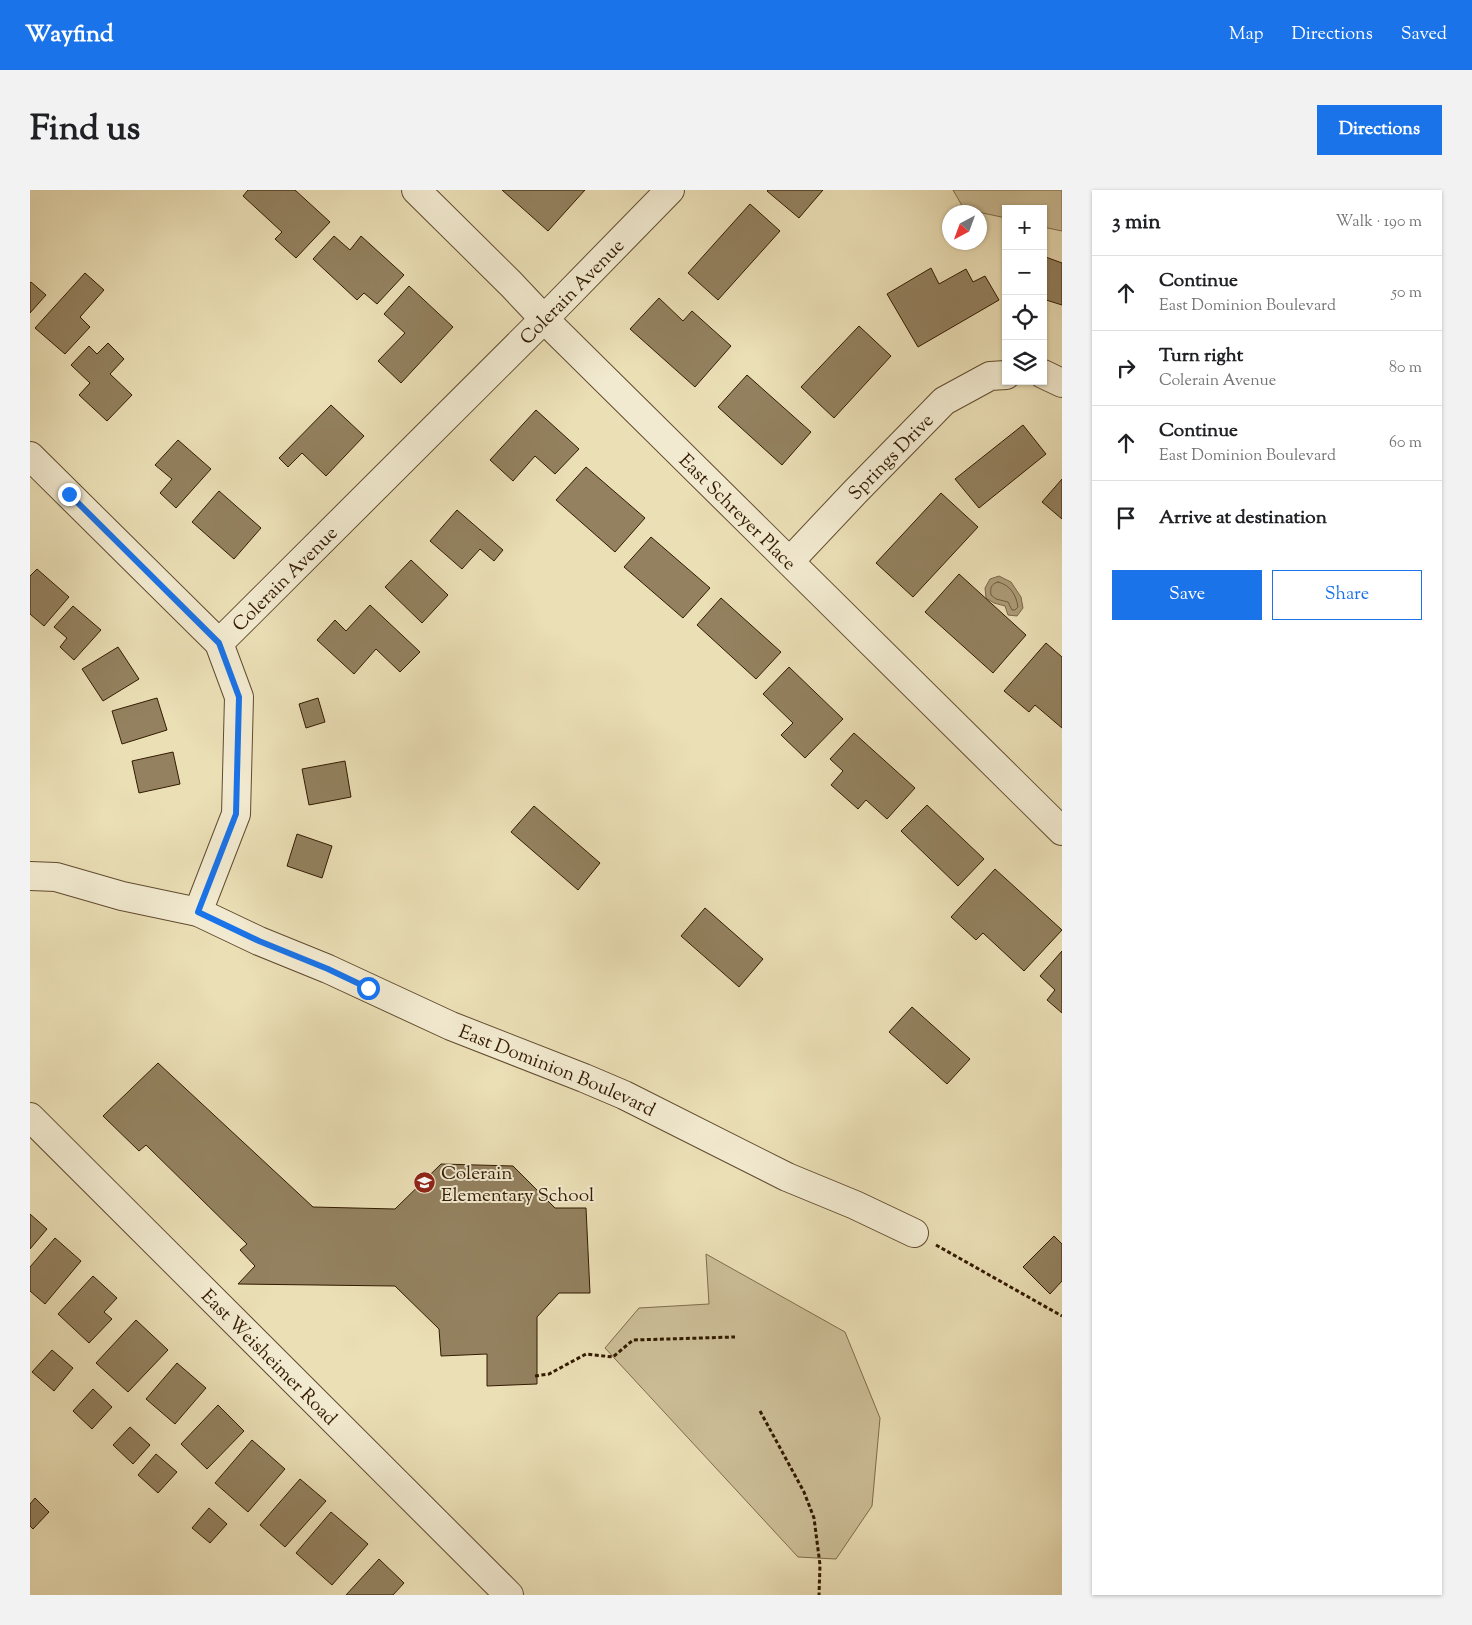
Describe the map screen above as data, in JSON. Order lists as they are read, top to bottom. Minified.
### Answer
{"streets":{"street":["Colerain Avenue","Springs Drive","East Schreyer Place","East Dominion Boulevard","East Weisheimer Road"]},"crossings":[["Colerain Avenue","East Schreyer Place"],["Colerain Avenue","East Dominion Boulevard"],["Springs Drive","East Schreyer Place"]],"places":{"school or university":["Colerain Elementary School"]},"north":"bottom left","page":{"header":"Wayfind","nav":["Map","Directions","Saved"],"title":"Find us","buttons":["Directions",["Save","Share"]],"heading":["3 min","Walk · 190 m"],"map_buttons":["+","−"],"list":[["Continue","East Dominion Boulevard","50 m"],["Turn right","Colerain Avenue","80 m"],["Continue","East Dominion Boulevard","60 m"],"Arrive at destination"]}}
